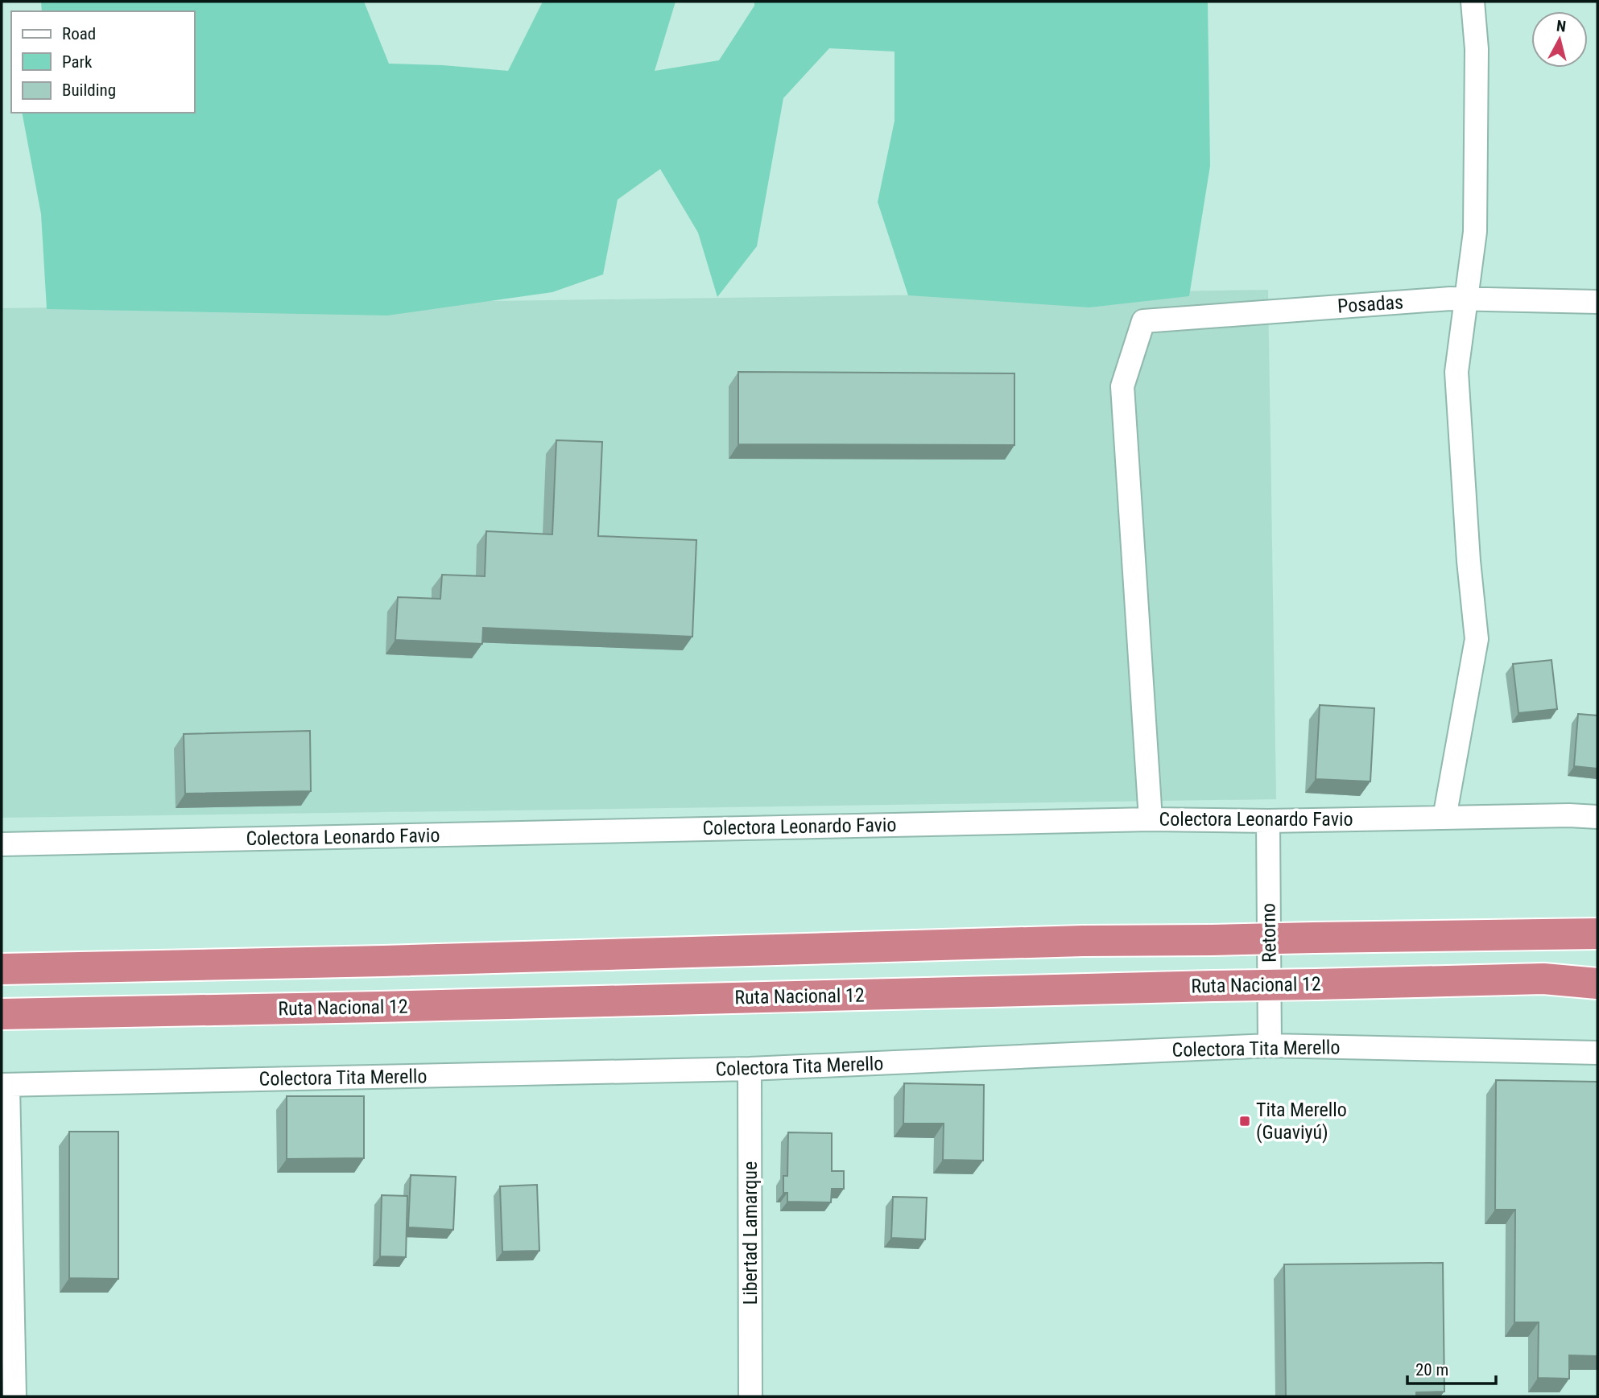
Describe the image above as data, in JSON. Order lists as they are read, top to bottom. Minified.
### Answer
{"streets":{"highway":["Ruta Nacional 12"],"street":["Posadas","Colectora Leonardo Favio","Retorno","Colectora Tita Merello","Libertad Lamarque"]},"crossings":[["Posadas","Colectora Leonardo Favio"],["Colectora Leonardo Favio","Retorno"],["Retorno","Colectora Tita Merello"],["Colectora Tita Merello","Libertad Lamarque"]],"places":{"transit":["Tita Merello (Guaviyú)"]},"legend":["Road","Park","Building"],"scale_bar":"20 m","north":"top"}
